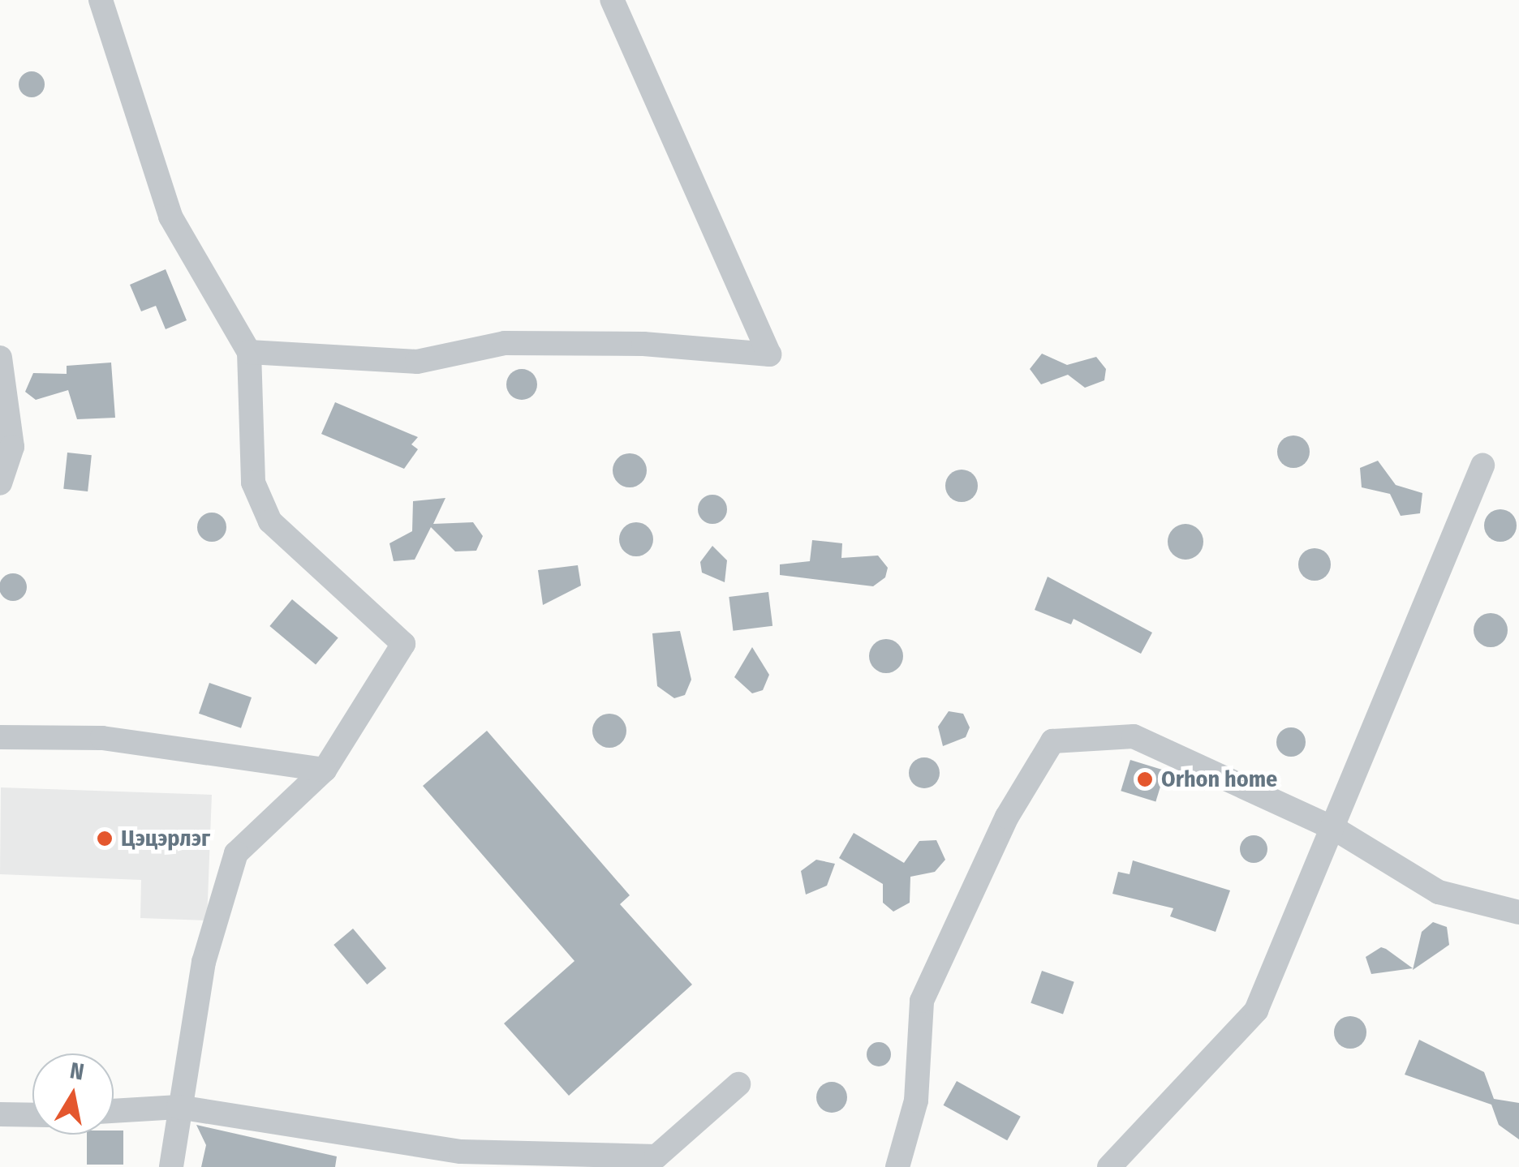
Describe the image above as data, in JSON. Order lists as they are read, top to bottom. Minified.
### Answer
{"places":["Orhon home","Цэцэрлэг"],"north":"top"}
